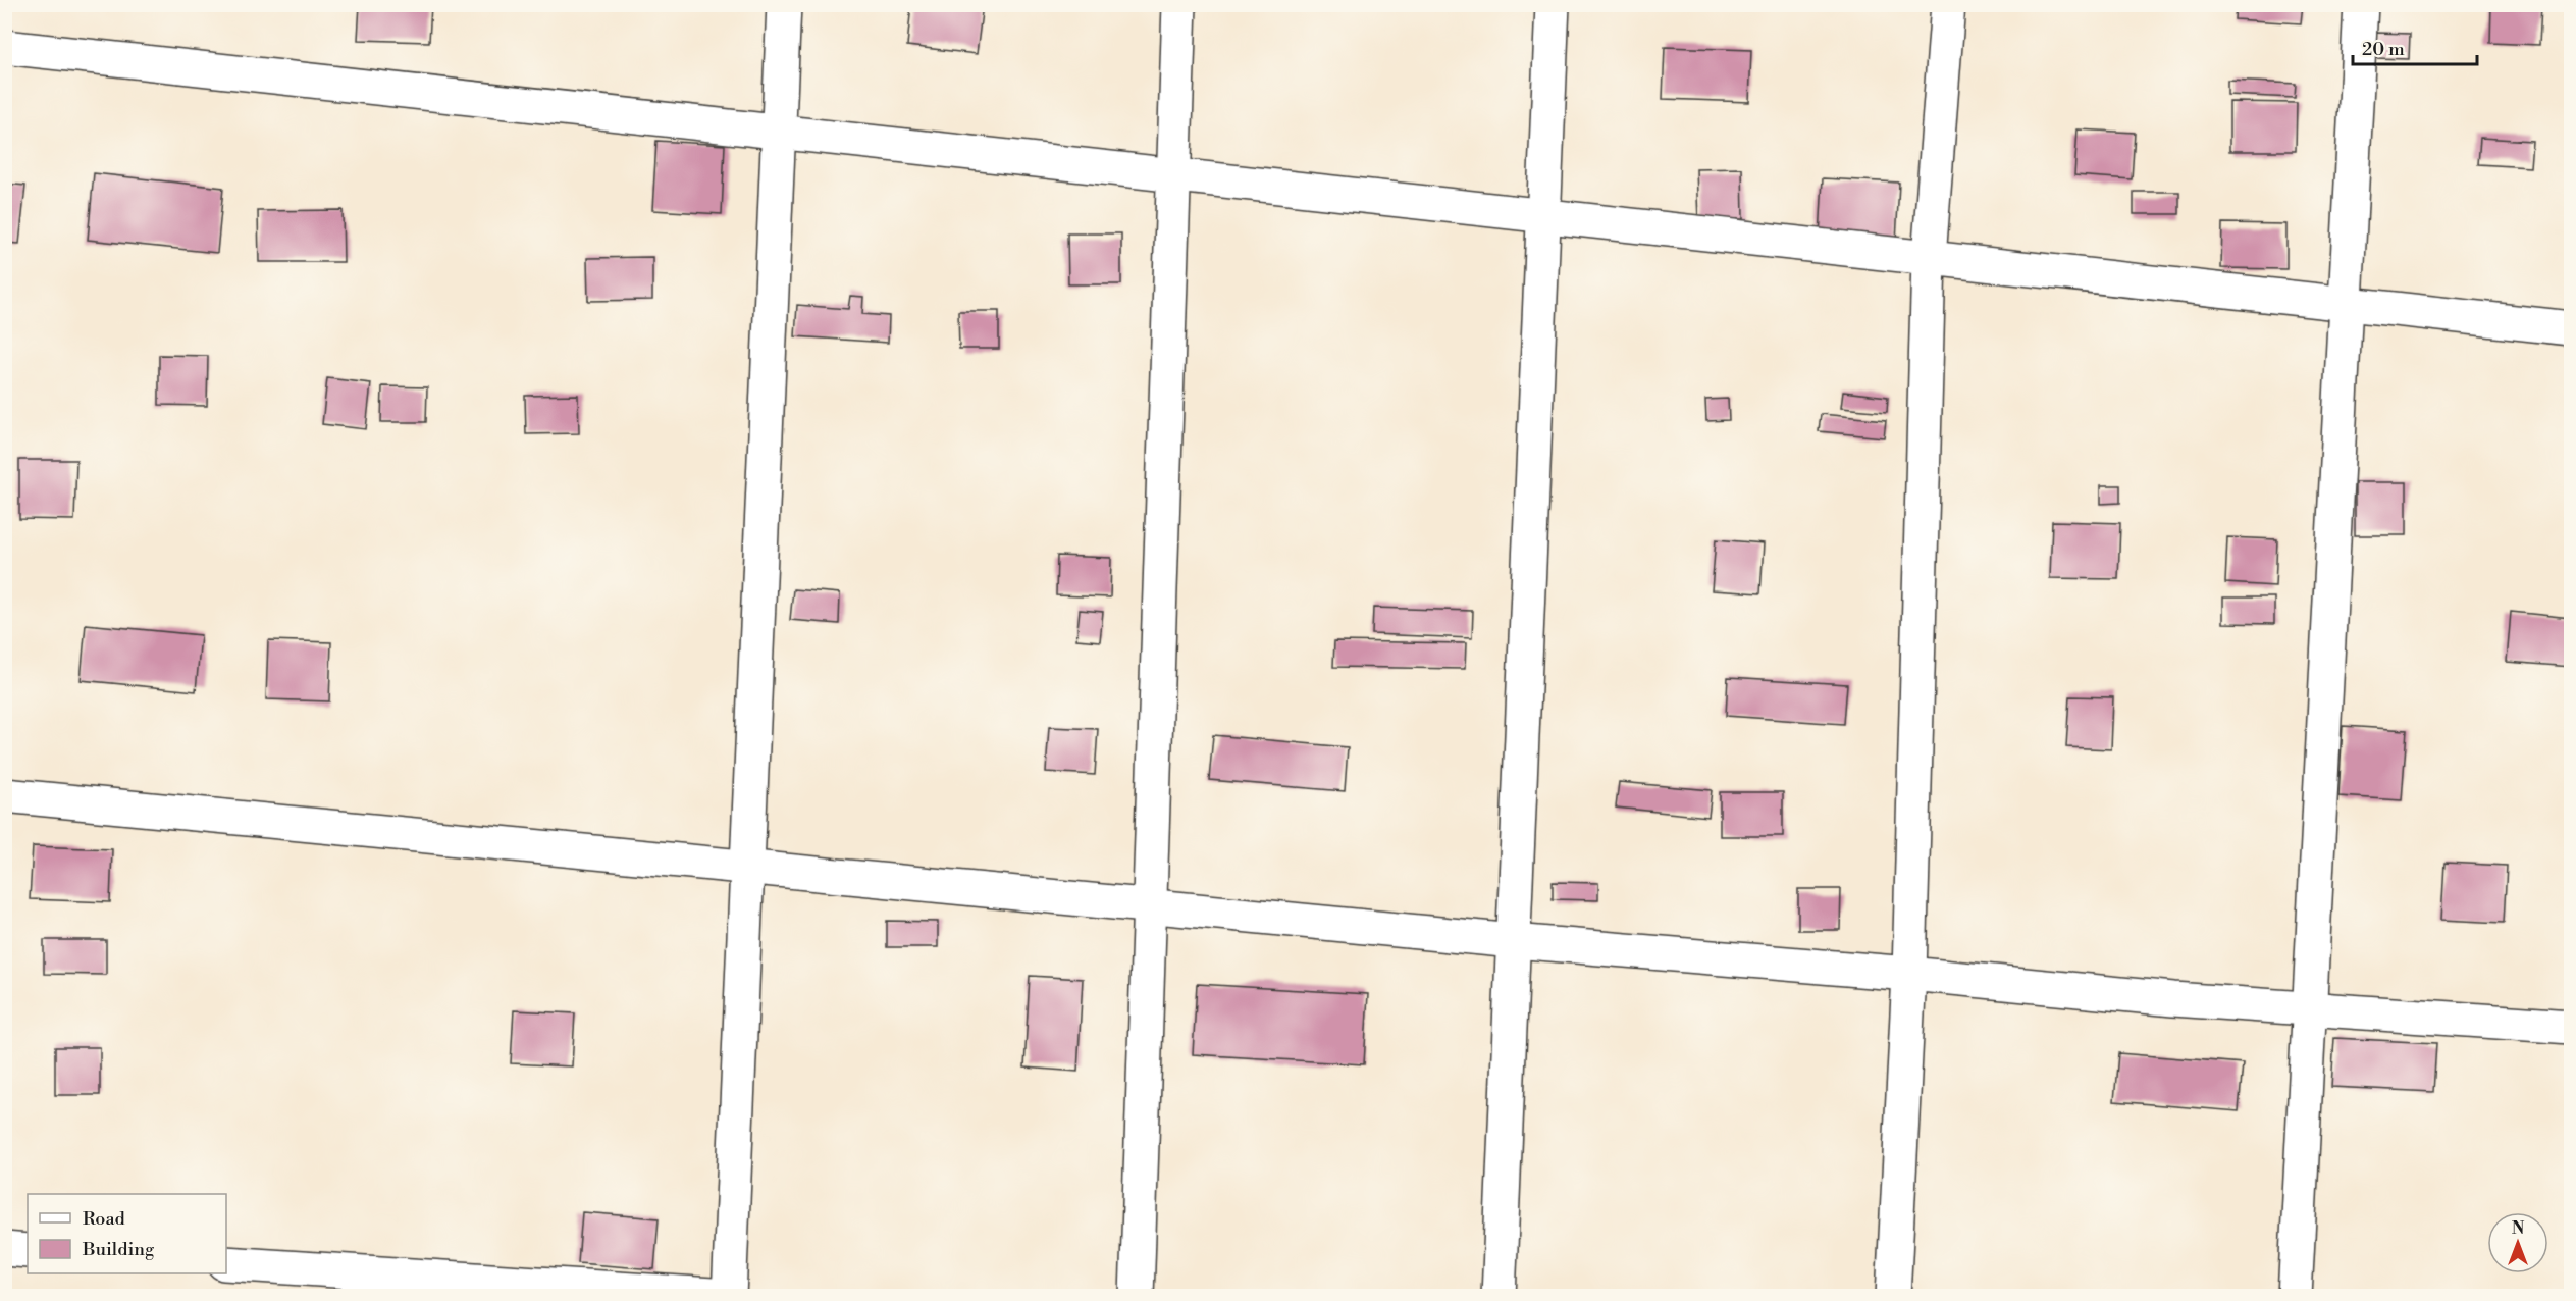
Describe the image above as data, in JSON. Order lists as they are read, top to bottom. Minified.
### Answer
{"legend":["Road","Building"],"scale_bar":"20 m","north":"top"}
